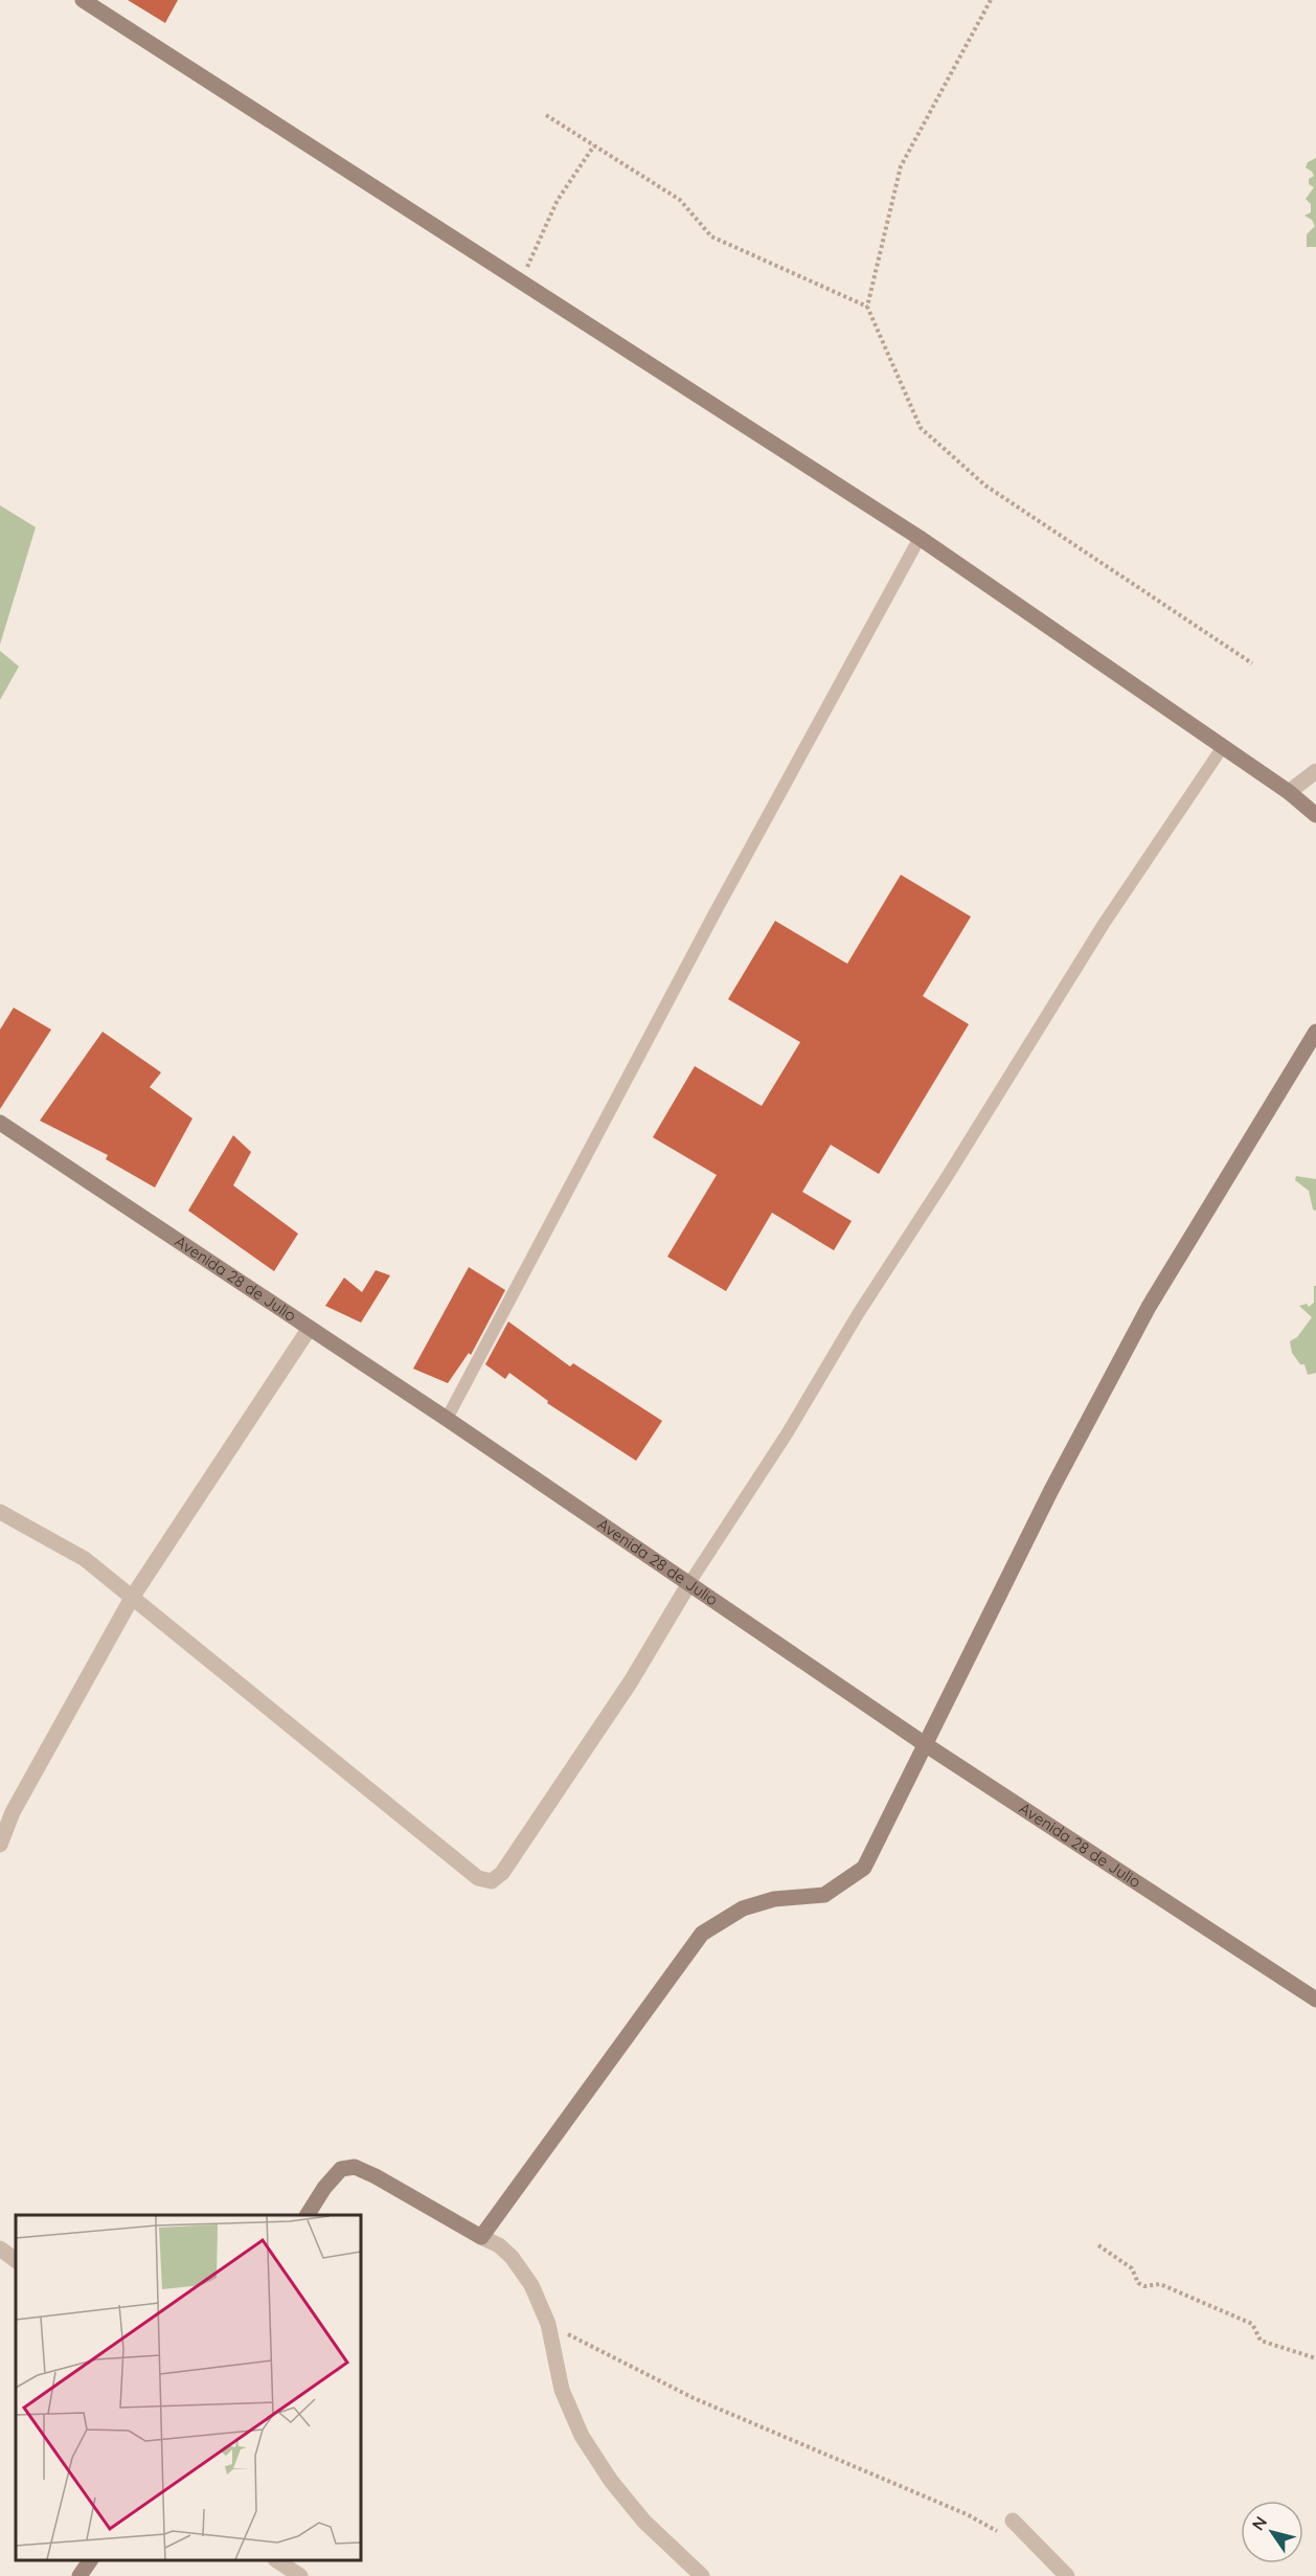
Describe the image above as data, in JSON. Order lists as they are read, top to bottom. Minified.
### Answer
{"streets":{"street":["Avenida 28 de Julio"]},"north":"top left"}
